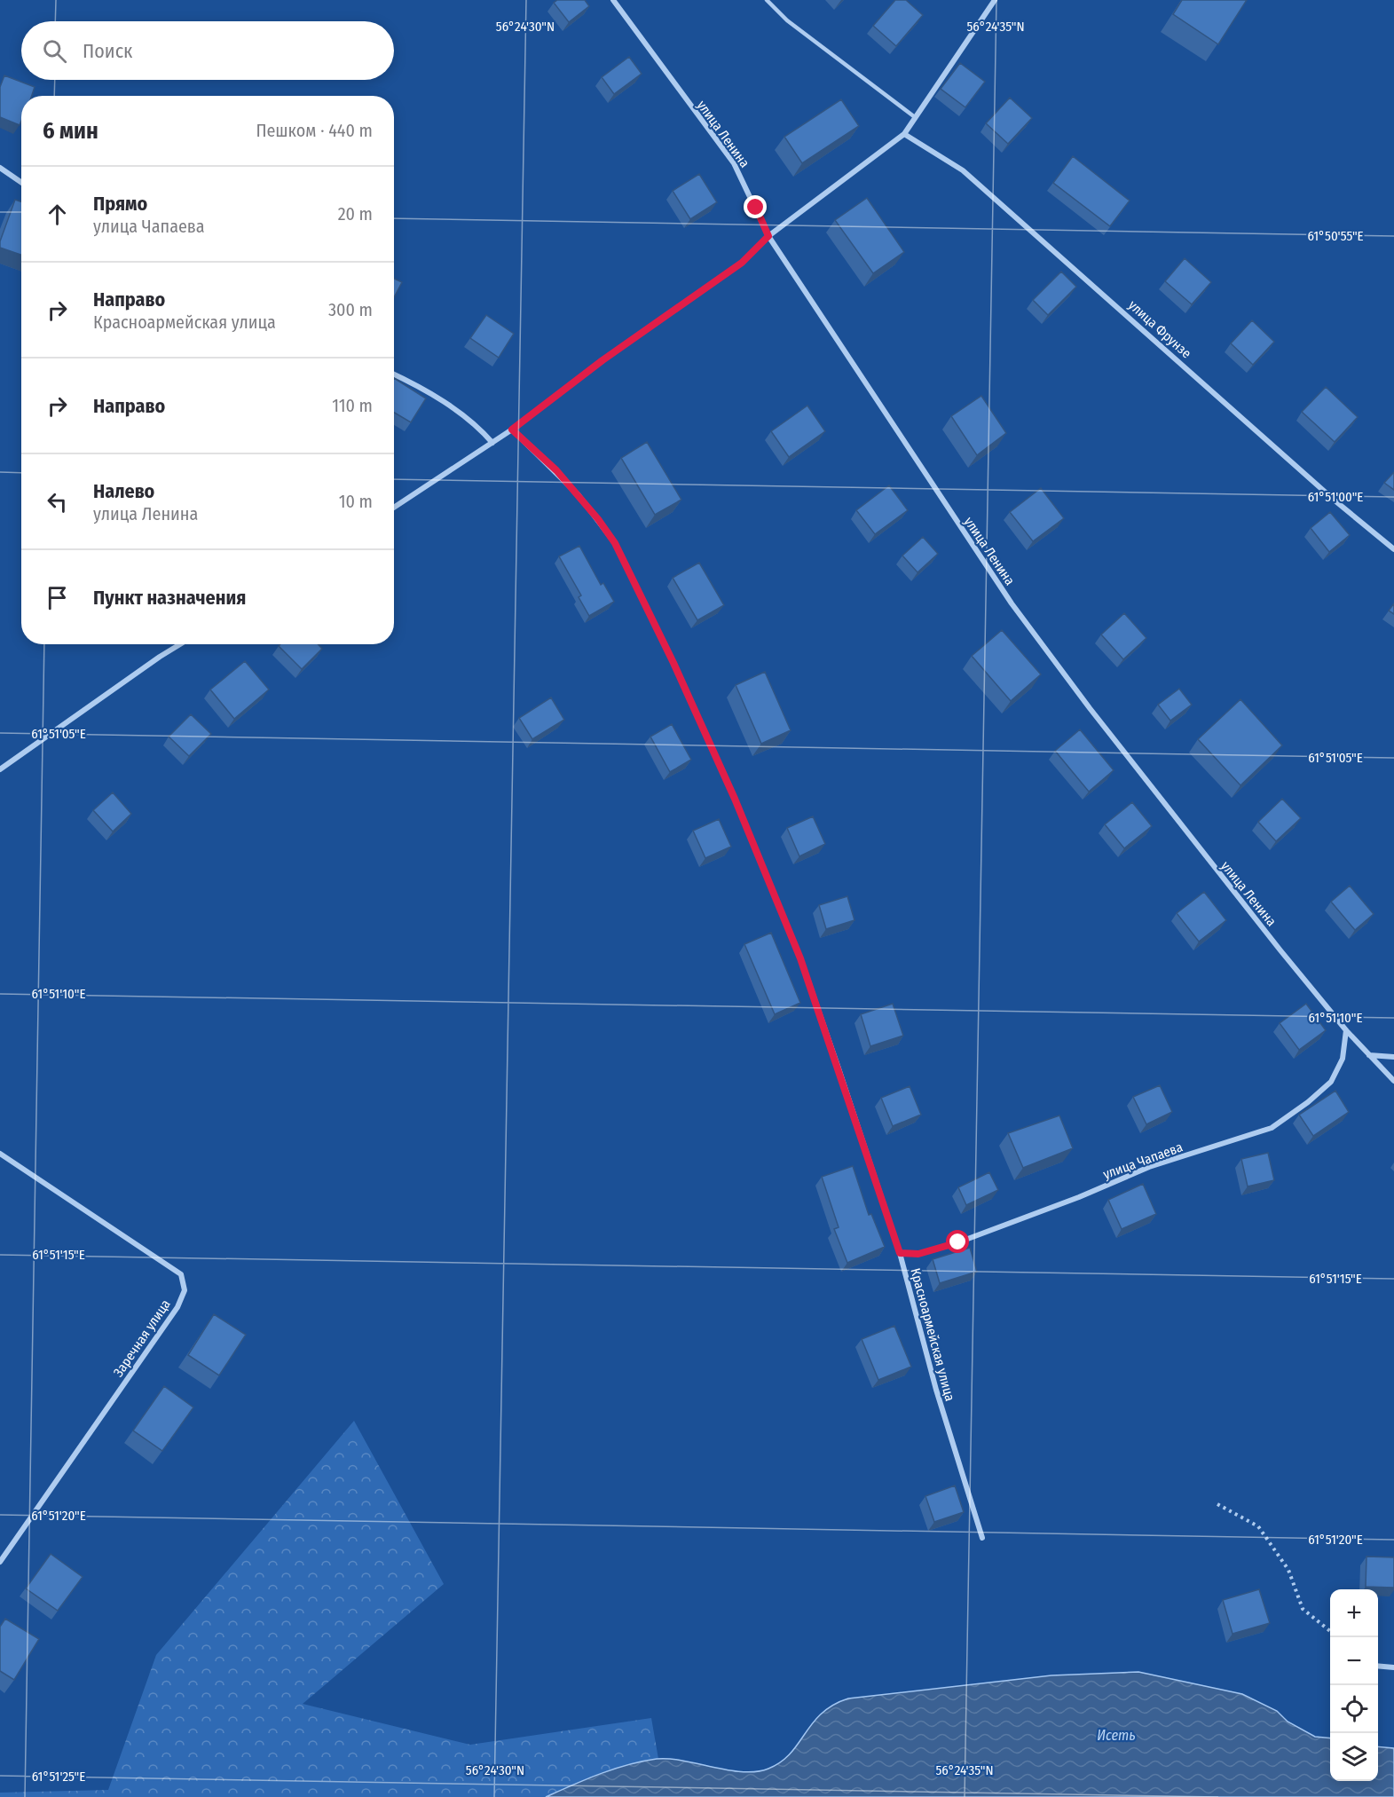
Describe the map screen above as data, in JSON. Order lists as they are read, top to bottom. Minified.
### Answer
{"streets":{"street":["улица Ленина","улица Фрунзе","улица Чапаева","Красноармейская улица","Заречная улица"]},"crossings":[["улица Ленина","улица Чапаева"],["улица Чапаева","Красноармейская улица"]],"water":["Исеть"],"page":{"search":"Поиск","heading":["6 мин","Пешком · 440 m"],"list":[["Прямо","улица Чапаева","20 m"],["Направо","Красноармейская улица","300 m"],["Направо","110 m"],["Налево","улица Ленина","10 m"],"Пункт назначения"],"map_buttons":["+","−"]},"coordinates":["56°24'30\"N","56°24'35\"N","61°50'55\"E","61°51'00\"E","61°51'05\"E","61°51'10\"E","61°51'15\"E","61°51'20\"E","61°51'25\"E"]}
